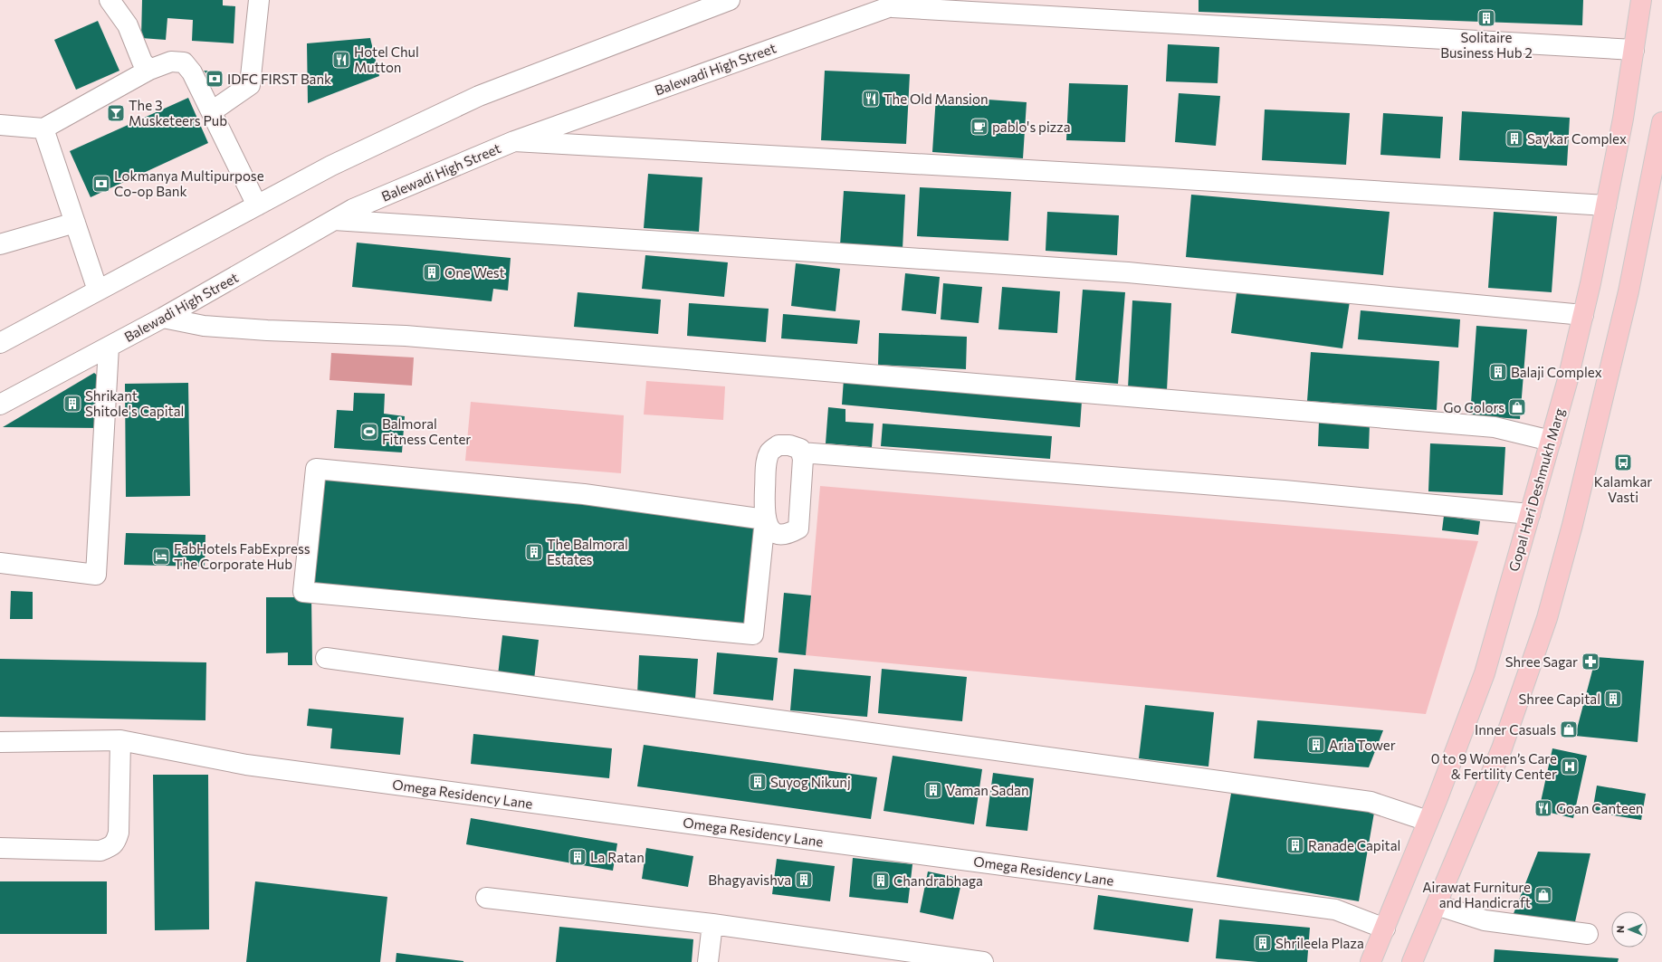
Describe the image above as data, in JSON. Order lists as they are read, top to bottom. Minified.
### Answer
{"streets":{"main road":["Gopal Hari Deshmukh Marg"],"street":["Balewadi High Street","Omega Residency Lane"]},"crossings":[["Gopal Hari Deshmukh Marg","Omega Residency Lane"]],"places":{"building":["Solitaire Business Hub 2","Saykar Complex","One West","Balaji Complex","Shrikant Shitole's Capital","The Balmoral Estates","Shree Capital","Aria Tower","Suyog Nikunj","Vaman Sadan","Ranade Capital","La Ratan","Bhagyavishva","Chandrabhaga","Shrileela Plaza"],"restaurant":["Hotel Chul Mutton","The Old Mansion","Goan Canteen"],"bank":["IDFC FIRST Bank","Lokmanya Multipurpose Co-op Bank"],"bar":["The 3 Musketeers Pub"],"cafe":["pablo's pizza"],"shop":["Go Colors","Inner Casuals","Airawat Furniture and Handicraft"],"sports":["Balmoral Fitness Center"],"bus stop":["Kalamkar Vasti"],"hotel":["FabHotels FabExpress The Corporate Hub"],"pharmacy":["Shree Sagar"],"hospital":["0 to 9 Women’s Care & Fertility Center"]},"north":"left"}
